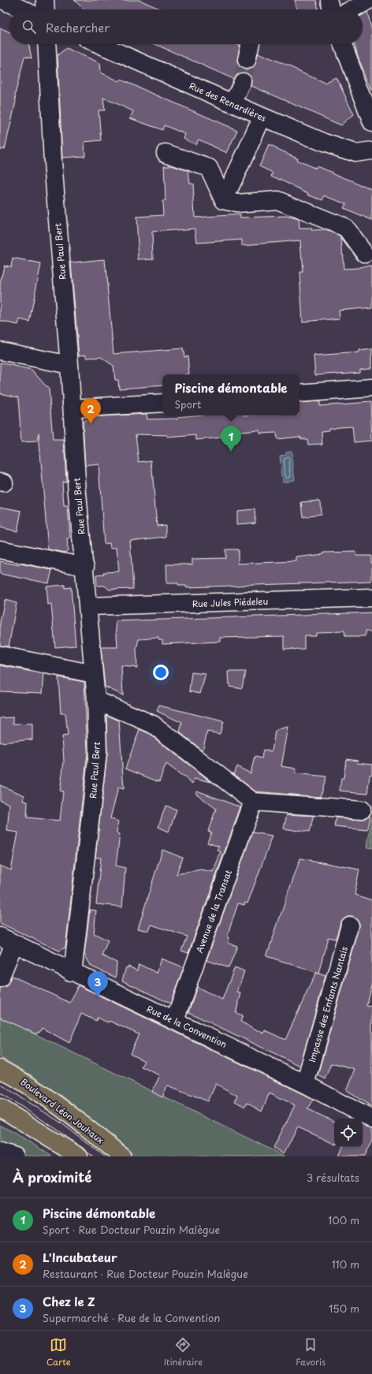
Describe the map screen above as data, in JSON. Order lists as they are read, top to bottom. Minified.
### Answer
{"streets":{"main road":["Boulevard Léon Jouhaux"],"street":["Rue des Renardières","Rue Paul Bert","Rue Jules Piédeleu","Avenue de la Transat","Impasse des Enfants Nantais","Rue de la Convention"]},"crossings":[["Rue Paul Bert","Rue Jules Piédeleu"],["Rue Paul Bert","Rue de la Convention"],["Avenue de la Transat","Rue de la Convention"],["Impasse des Enfants Nantais","Rue de la Convention"]],"page":{"search":"Rechercher","popup":["Piscine démontable","Sport"],"pins":["2","1","3"],"heading":["À proximité","3 résultats"],"list":[{"mark":"1","name":"Piscine démontable","note":"Sport · Rue Docteur Pouzin Malègue","value":"100 m"},{"mark":"2","name":"L'Incubateur","note":"Restaurant · Rue Docteur Pouzin Malègue","value":"110 m"},{"mark":"3","name":"Chez le Z","note":"Supermarché · Rue de la Convention","value":"150 m"}],"nav":["Carte","Itinéraire","Favoris"]}}
